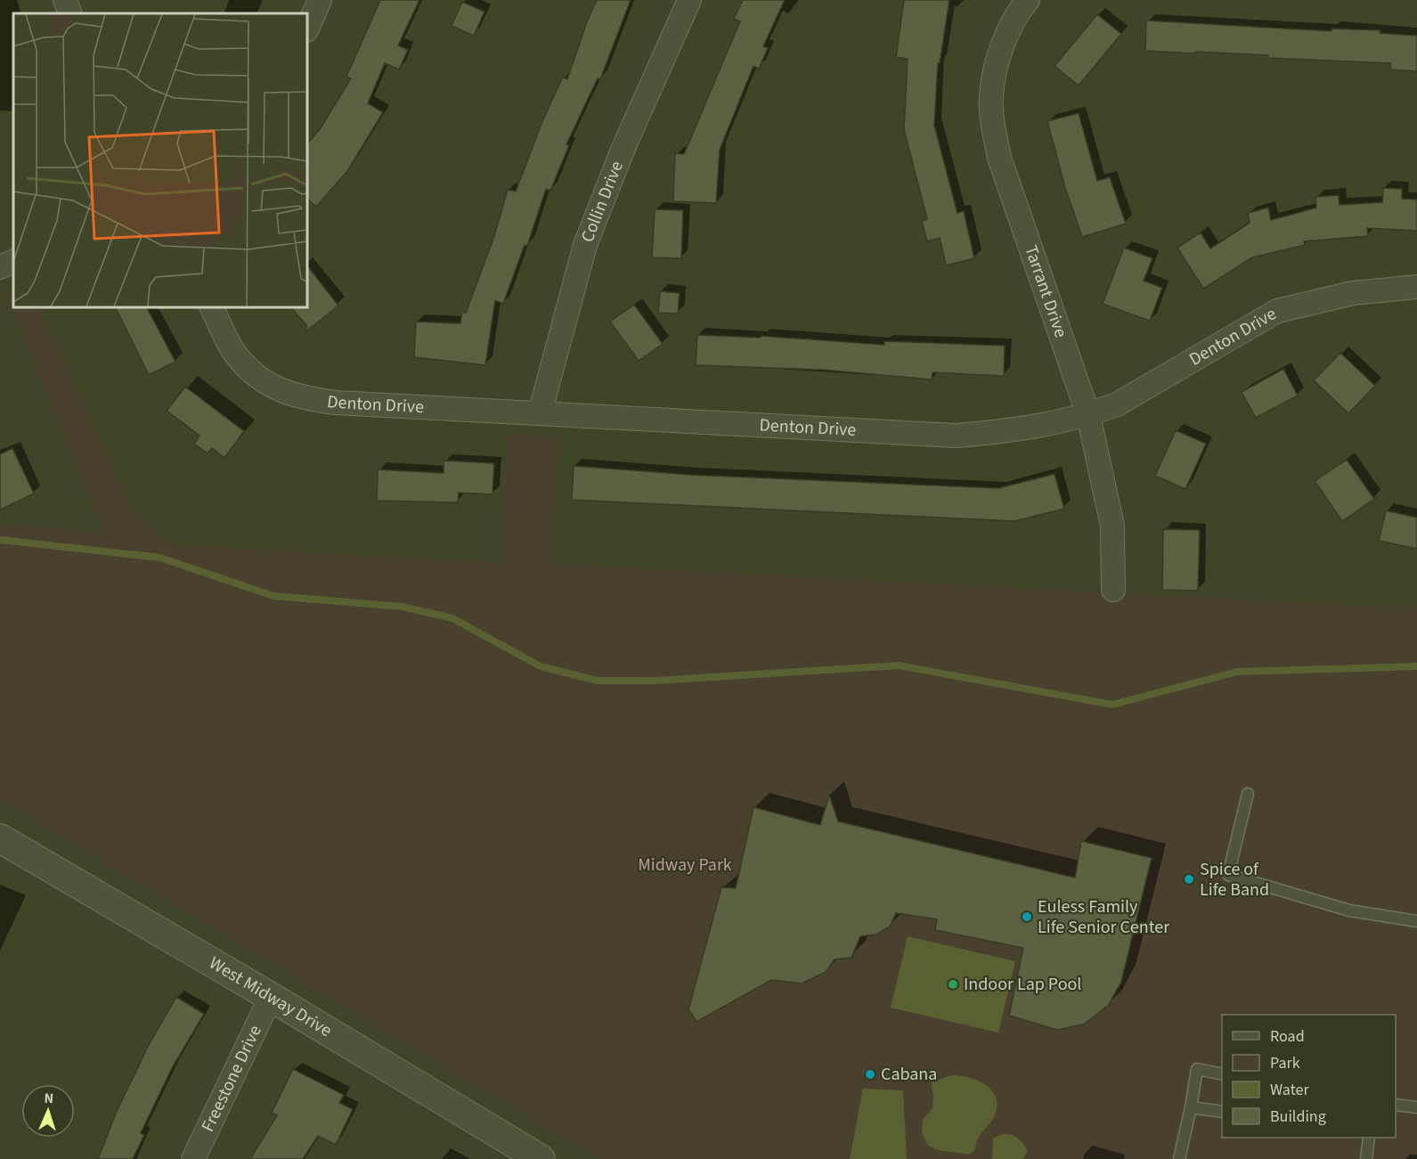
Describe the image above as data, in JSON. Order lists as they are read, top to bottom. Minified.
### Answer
{"streets":{"street":["Collin Drive","Tarrant Drive","Denton Drive","West Midway Drive","Freestone Drive"]},"crossings":[["Collin Drive","Denton Drive"],["Tarrant Drive","Denton Drive"],["West Midway Drive","Freestone Drive"]],"parks":["Midway Park"],"places":["Spice of Life Band","Euless Family Life Senior Center","Indoor Lap Pool","Cabana"],"legend":["Road","Park","Water","Building"],"north":"top"}
